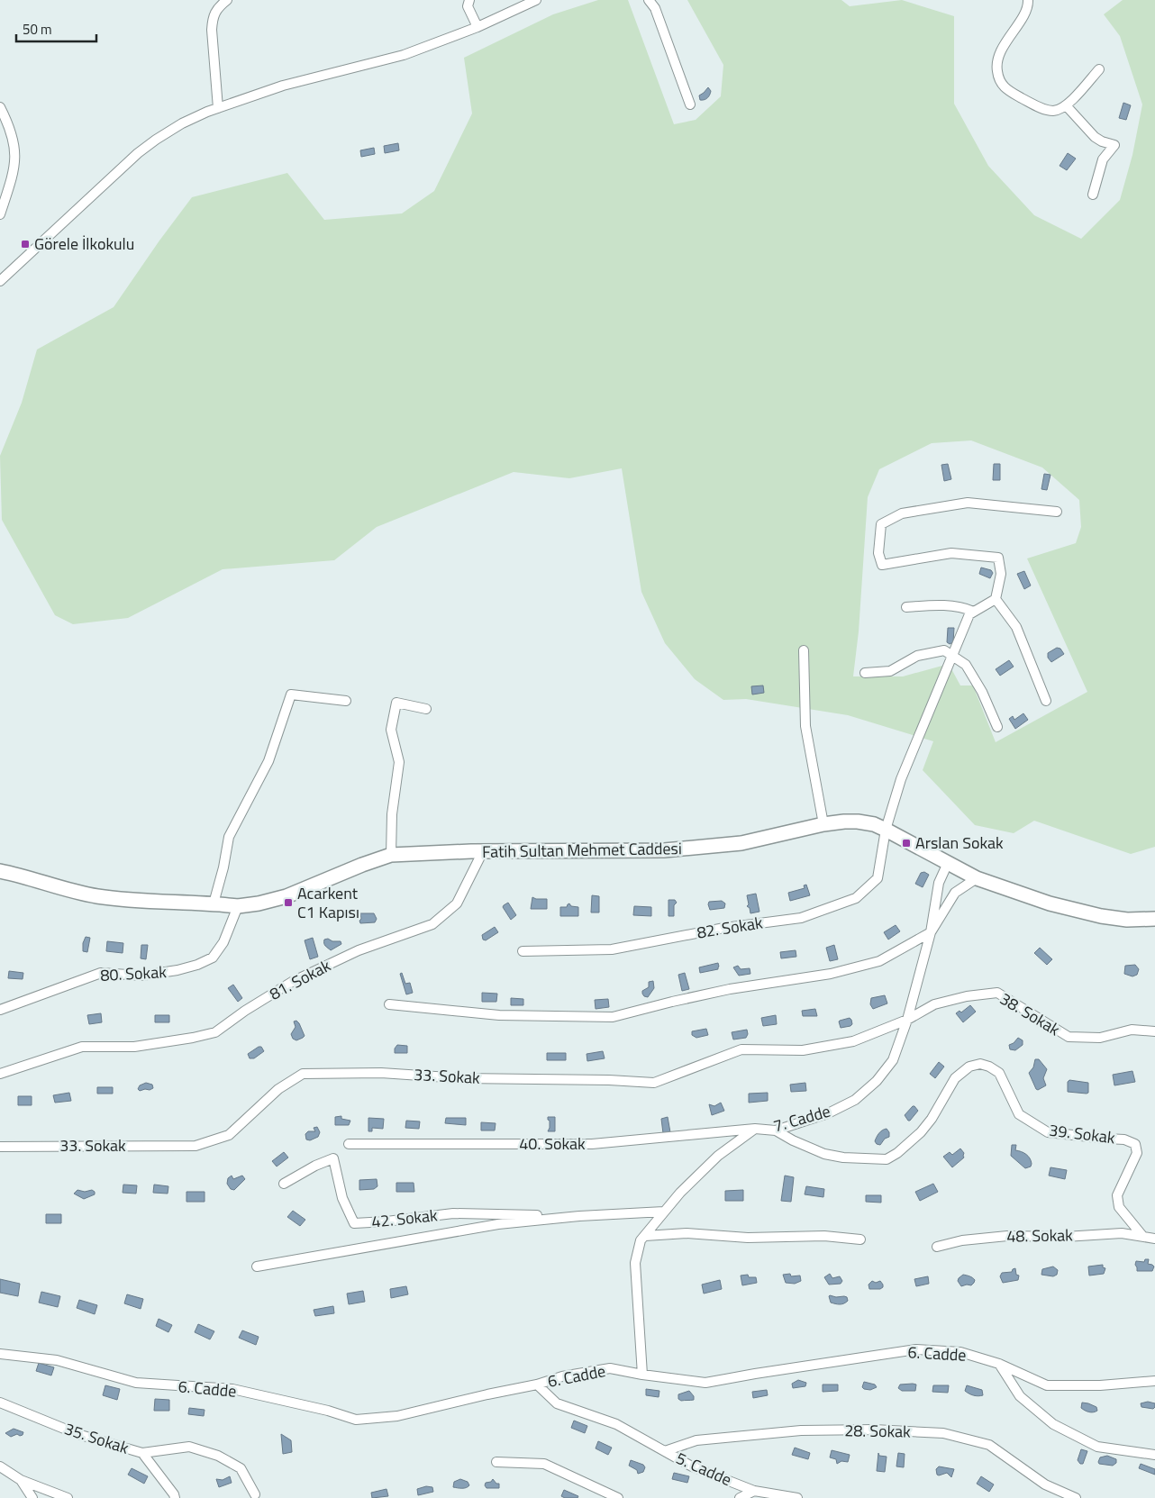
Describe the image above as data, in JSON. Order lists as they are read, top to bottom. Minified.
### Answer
{"streets":{"main road":["Fatih Sultan Mehmet Caddesi"],"street":["82. Sokak","80. Sokak","81. Sokak","38. Sokak","33. Sokak","7. Cadde","39. Sokak","40. Sokak","42. Sokak","48. Sokak","6. Cadde","28. Sokak","35. Sokak","5. Cadde"]},"crossings":[["Fatih Sultan Mehmet Caddesi","82. Sokak"],["Fatih Sultan Mehmet Caddesi","80. Sokak"],["Fatih Sultan Mehmet Caddesi","81. Sokak"],["Fatih Sultan Mehmet Caddesi","7. Cadde"],["38. Sokak","33. Sokak"],["38. Sokak","7. Cadde"],["33. Sokak","7. Cadde"],["7. Cadde","39. Sokak"],["7. Cadde","40. Sokak"],["7. Cadde","42. Sokak"],["7. Cadde","6. Cadde"],["39. Sokak","48. Sokak"],["6. Cadde","5. Cadde"],["28. Sokak","5. Cadde"]],"places":{"transit":["Görele İlkokulu","Arslan Sokak","Acarkent C1 Kapısı"]},"scale_bar":"50 m"}
